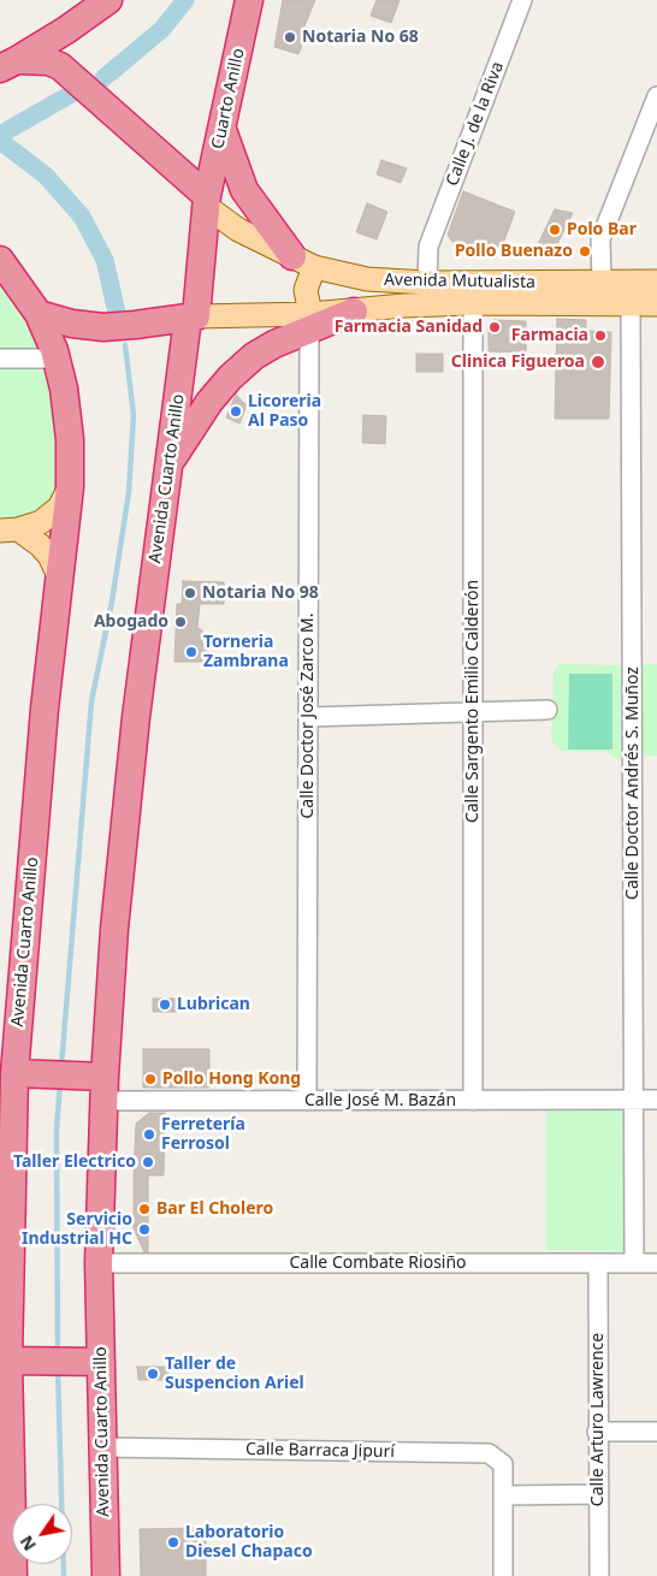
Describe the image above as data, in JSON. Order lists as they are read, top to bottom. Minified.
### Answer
{"streets":{"highway":["Cuarto Anillo","Avenida Cuarto Anillo"],"main road":["Avenida Mutualista"],"street":["Calle J. de la Riva","Calle Sargento Emilio Calderón","Calle Doctor José Zarco M.","Calle Doctor Andrés S. Muñoz","Calle José M. Bazán","Calle Combate Riosiño","Calle Arturo Lawrence","Calle Barraca Jipurí"]},"crossings":[["Cuarto Anillo","Avenida Mutualista"],["Cuarto Anillo","Avenida Cuarto Anillo"],["Calle J. de la Riva","Avenida Mutualista"],["Avenida Mutualista","Calle Sargento Emilio Calderón"],["Avenida Mutualista","Calle Doctor Andrés S. Muñoz"],["Avenida Cuarto Anillo","Calle José M. Bazán"],["Avenida Cuarto Anillo","Calle Combate Riosiño"],["Avenida Cuarto Anillo","Calle Barraca Jipurí"],["Calle Sargento Emilio Calderón","Calle José M. Bazán"],["Calle Doctor José Zarco M.","Calle José M. Bazán"],["Calle Doctor Andrés S. Muñoz","Calle José M. Bazán"],["Calle Doctor Andrés S. Muñoz","Calle Combate Riosiño"],["Calle Combate Riosiño","Calle Arturo Lawrence"]],"places":["Notaria No 68","Polo Bar","Pollo Buenazo","Farmacia Sanidad","Farmacia","Clinica Figueroa","Licoreria Al Paso","Notaria No 98","Abogado","Torneria Zambrana","Lubrican","Pollo Hong Kong","Ferretería Ferrosol","Taller Electrico","Bar El Cholero","Servicio Industrial HC","Taller de Suspencion Ariel","Laboratorio Diesel Chapaco"],"north":"bottom left"}
